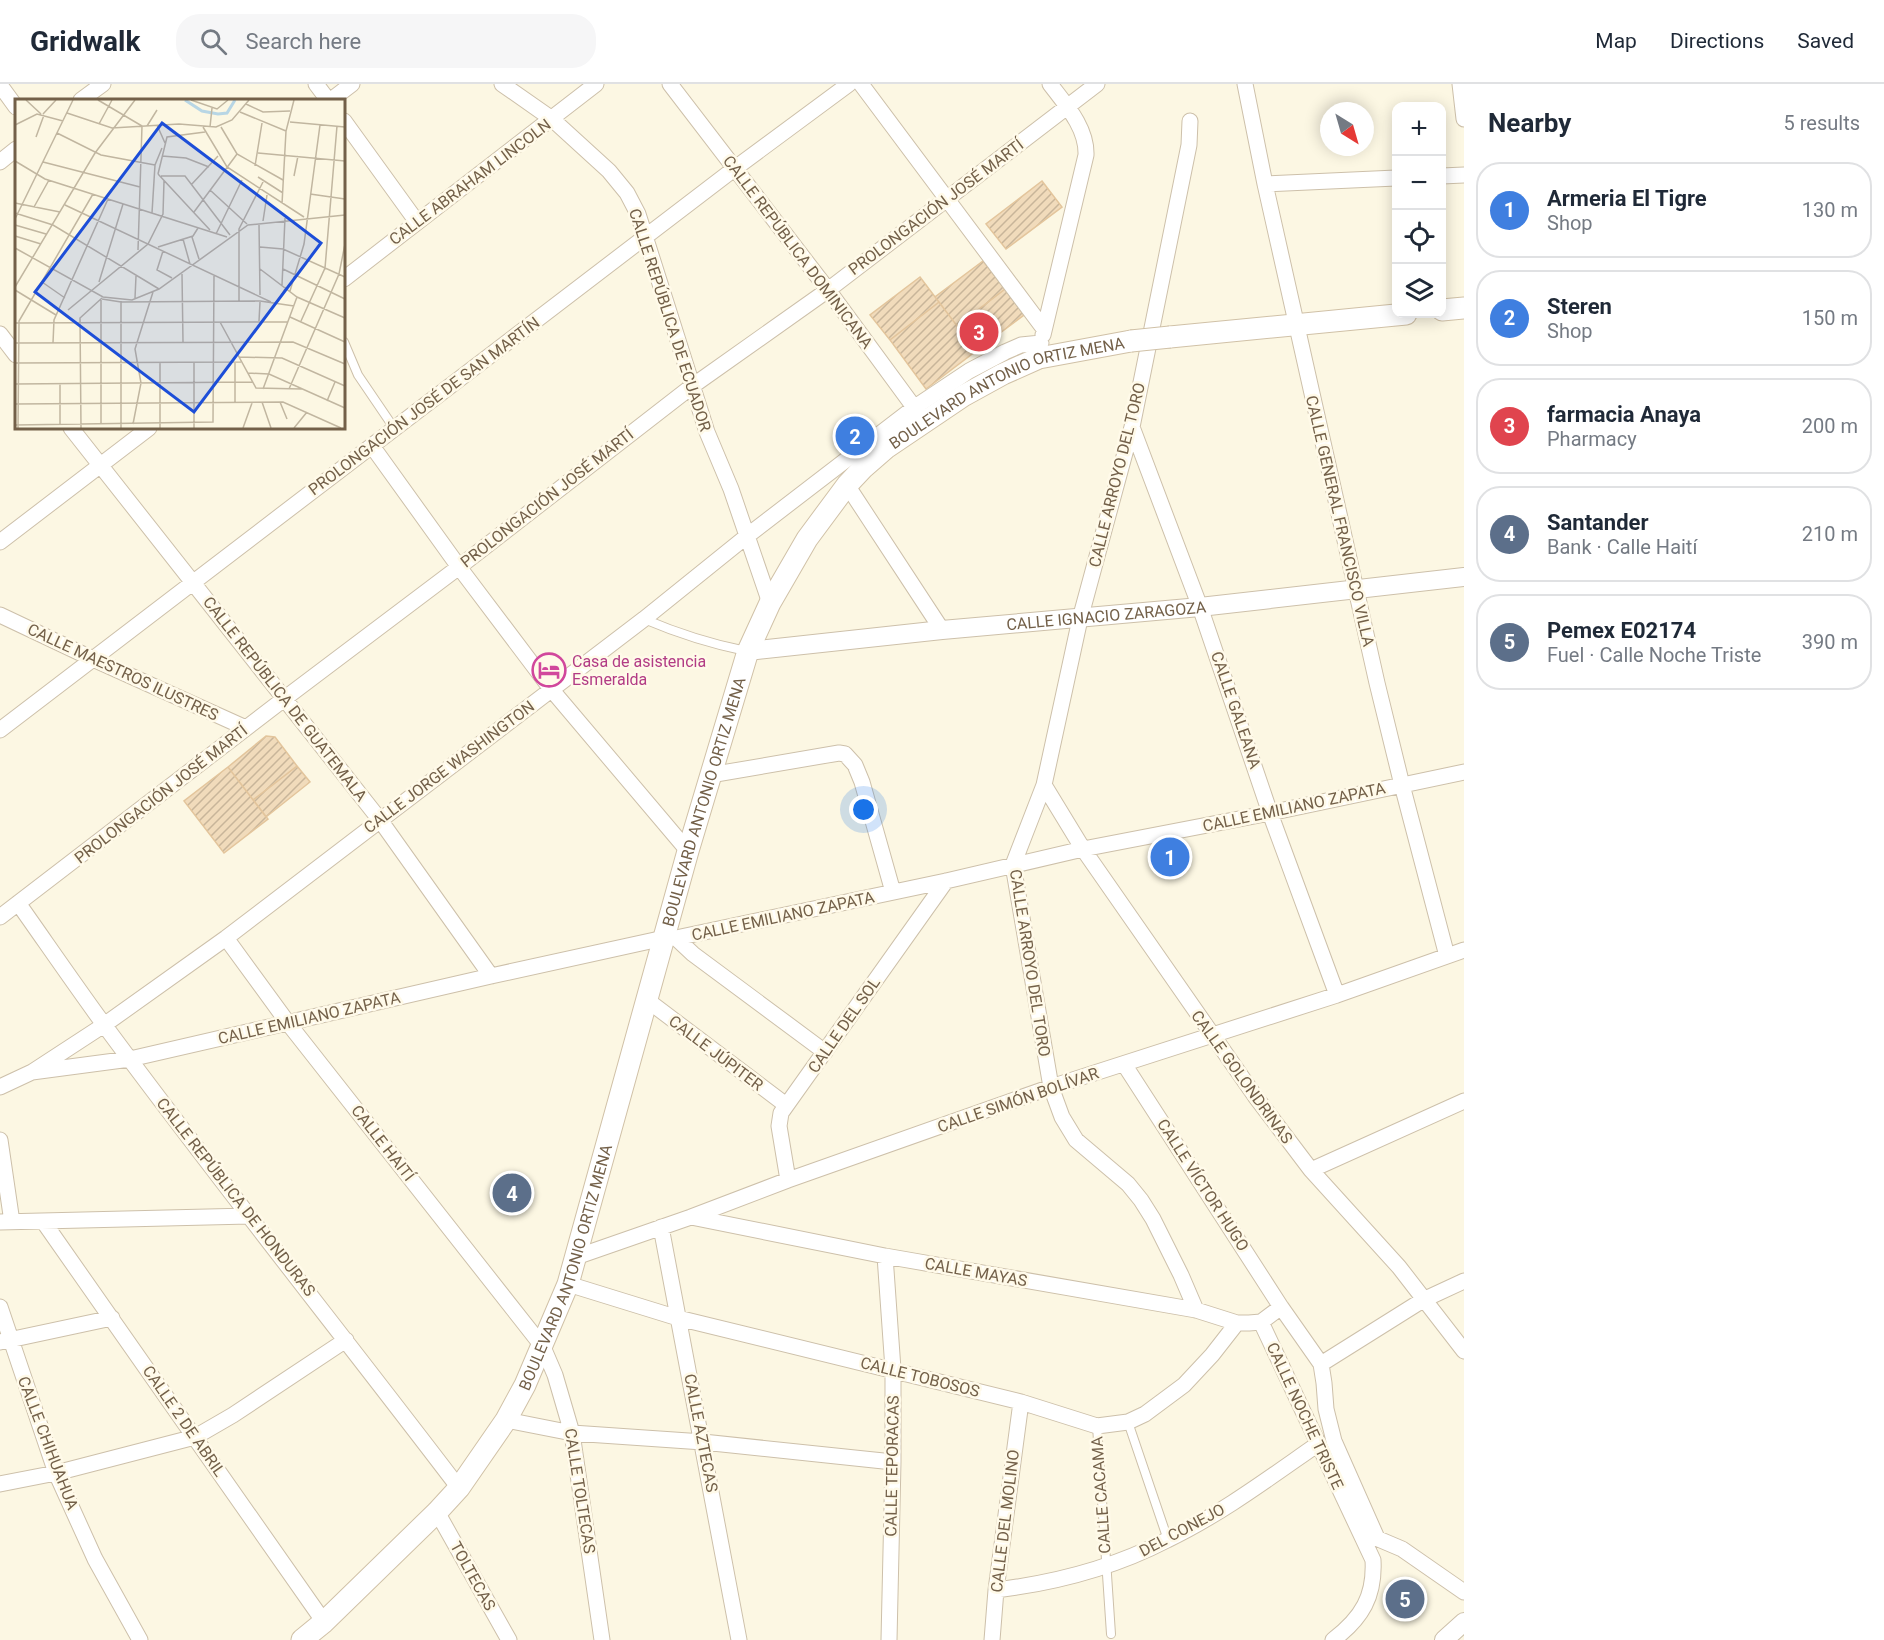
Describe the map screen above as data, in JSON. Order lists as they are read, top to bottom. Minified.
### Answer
{"streets":{"main road":["BOULEVARD ANTONIO ORTIZ MENA"],"street":["CALLE ABRAHAM LINCOLN","PROLONGACIÓN JOSÉ MARTÍ","CALLE REPÚBLICA DOMINICANA","CALLE REPÚBLICA DE ECUADOR","PROLONGACIÓN JOSÉ DE SAN MARTÍN","CALLE ARROYO DEL TORO","CALLE GENERAL FRANCISCO VILLA","CALLE IGNACIO ZARAGOZA","CALLE MAESTROS ILUSTRES","CALLE REPÚBLICA DE GUATEMALA","CALLE GALEANA","CALLE JORGE WASHINGTON","CALLE EMILIANO ZAPATA","CALLE DEL SOL","CALLE JÚPITER","CALLE GOLONDRINAS","CALLE SIMÓN BOLÍVAR","CALLE HAITÍ","CALLE VÍCTOR HUGO","CALLE REPÚBLICA DE HONDURAS","CALLE MAYAS","CALLE TOBOSOS","CALLE NOCHE TRISTE","CALLE 2 DE ABRIL","CALLE AZTECAS","CALLE CHIHUAHUA","CALLE TEPORACAS","CALLE TOLTECAS","CALLE DEL MOLINO","DEL CONEJO","TOLTECAS"],"lane":["CALLE CACAMA"]},"crossings":[["CALLE ABRAHAM LINCOLN","CALLE REPÚBLICA DE ECUADOR"],["PROLONGACIÓN JOSÉ MARTÍ","CALLE REPÚBLICA DOMINICANA"],["PROLONGACIÓN JOSÉ MARTÍ","CALLE REPÚBLICA DE ECUADOR"],["PROLONGACIÓN JOSÉ MARTÍ","CALLE MAESTROS ILUSTRES"],["PROLONGACIÓN JOSÉ MARTÍ","CALLE REPÚBLICA DE GUATEMALA"],["PROLONGACIÓN JOSÉ MARTÍ","CALLE REPÚBLICA DE HONDURAS"],["CALLE REPÚBLICA DOMINICANA","BOULEVARD ANTONIO ORTIZ MENA"],["CALLE REPÚBLICA DOMINICANA","PROLONGACIÓN JOSÉ DE SAN MARTÍN"],["CALLE REPÚBLICA DOMINICANA","CALLE JORGE WASHINGTON"],["CALLE REPÚBLICA DE ECUADOR","BOULEVARD ANTONIO ORTIZ MENA"],["CALLE REPÚBLICA DE ECUADOR","PROLONGACIÓN JOSÉ DE SAN MARTÍN"],["CALLE REPÚBLICA DE ECUADOR","CALLE JORGE WASHINGTON"],["BOULEVARD ANTONIO ORTIZ MENA","CALLE GENERAL FRANCISCO VILLA"],["BOULEVARD ANTONIO ORTIZ MENA","CALLE IGNACIO ZARAGOZA"],["BOULEVARD ANTONIO ORTIZ MENA","CALLE JORGE WASHINGTON"],["BOULEVARD ANTONIO ORTIZ MENA","CALLE EMILIANO ZAPATA"],["BOULEVARD ANTONIO ORTIZ MENA","CALLE JÚPITER"],["BOULEVARD ANTONIO ORTIZ MENA","CALLE SIMÓN BOLÍVAR"],["BOULEVARD ANTONIO ORTIZ MENA","CALLE HAITÍ"],["BOULEVARD ANTONIO ORTIZ MENA","CALLE REPÚBLICA DE HONDURAS"],["BOULEVARD ANTONIO ORTIZ MENA","CALLE TOBOSOS"],["BOULEVARD ANTONIO ORTIZ MENA","CALLE 2 DE ABRIL"],["BOULEVARD ANTONIO ORTIZ MENA","CALLE TOLTECAS"],["BOULEVARD ANTONIO ORTIZ MENA","TOLTECAS"],["PROLONGACIÓN JOSÉ DE SAN MARTÍN","CALLE MAESTROS ILUSTRES"],["PROLONGACIÓN JOSÉ DE SAN MARTÍN","CALLE REPÚBLICA DE GUATEMALA"],["CALLE ARROYO DEL TORO","CALLE IGNACIO ZARAGOZA"],["CALLE ARROYO DEL TORO","CALLE GALEANA"],["CALLE ARROYO DEL TORO","CALLE EMILIANO ZAPATA"],["CALLE ARROYO DEL TORO","CALLE GOLONDRINAS"],["CALLE ARROYO DEL TORO","CALLE SIMÓN BOLÍVAR"],["CALLE ARROYO DEL TORO","CALLE MAYAS"],["CALLE GENERAL FRANCISCO VILLA","CALLE IGNACIO ZARAGOZA"],["CALLE GENERAL FRANCISCO VILLA","CALLE EMILIANO ZAPATA"],["CALLE GENERAL FRANCISCO VILLA","CALLE SIMÓN BOLÍVAR"],["CALLE IGNACIO ZARAGOZA","CALLE GALEANA"],["CALLE REPÚBLICA DE GUATEMALA","CALLE JORGE WASHINGTON"],["CALLE REPÚBLICA DE GUATEMALA","CALLE EMILIANO ZAPATA"],["CALLE GALEANA","CALLE EMILIANO ZAPATA"],["CALLE GALEANA","CALLE SIMÓN BOLÍVAR"],["CALLE JORGE WASHINGTON","CALLE EMILIANO ZAPATA"],["CALLE JORGE WASHINGTON","CALLE HAITÍ"],["CALLE JORGE WASHINGTON","CALLE REPÚBLICA DE HONDURAS"],["CALLE EMILIANO ZAPATA","CALLE DEL SOL"],["CALLE EMILIANO ZAPATA","CALLE GOLONDRINAS"],["CALLE EMILIANO ZAPATA","CALLE HAITÍ"],["CALLE EMILIANO ZAPATA","CALLE REPÚBLICA DE HONDURAS"],["CALLE DEL SOL","CALLE JÚPITER"],["CALLE DEL SOL","CALLE SIMÓN BOLÍVAR"],["CALLE GOLONDRINAS","CALLE SIMÓN BOLÍVAR"],["CALLE SIMÓN BOLÍVAR","CALLE VÍCTOR HUGO"],["CALLE SIMÓN BOLÍVAR","CALLE MAYAS"],["CALLE SIMÓN BOLÍVAR","CALLE AZTECAS"],["CALLE HAITÍ","CALLE TOLTECAS"],["CALLE VÍCTOR HUGO","CALLE NOCHE TRISTE"],["CALLE MAYAS","CALLE TOBOSOS"],["CALLE MAYAS","CALLE NOCHE TRISTE"],["CALLE MAYAS","CALLE TEPORACAS"],["CALLE TOBOSOS","CALLE AZTECAS"],["CALLE TOBOSOS","CALLE TEPORACAS"],["CALLE TOBOSOS","CALLE CACAMA"],["CALLE TOBOSOS","CALLE DEL MOLINO"],["CALLE NOCHE TRISTE","DEL CONEJO"],["CALLE CACAMA","DEL CONEJO"],["CALLE DEL MOLINO","DEL CONEJO"]],"places":{"hotel":["Casa de asistencia Esmeralda"]},"north":"bottom right","page":{"header":"Gridwalk","search":"Search here","nav":["Map","Directions","Saved"],"heading":["Nearby","5 results"],"map_buttons":["+","−"],"list":[{"mark":"1","name":"Armeria El Tigre","note":"Shop","value":"130 m"},{"mark":"2","name":"Steren","note":"Shop","value":"150 m"},{"mark":"3","name":"farmacia Anaya","note":"Pharmacy","value":"200 m"},{"mark":"4","name":"Santander","note":"Bank · Calle Haití","value":"210 m"},{"mark":"5","name":"Pemex E02174","note":"Fuel · Calle Noche Triste","value":"390 m"}],"pins":["3","2","1","4","5"]}}
